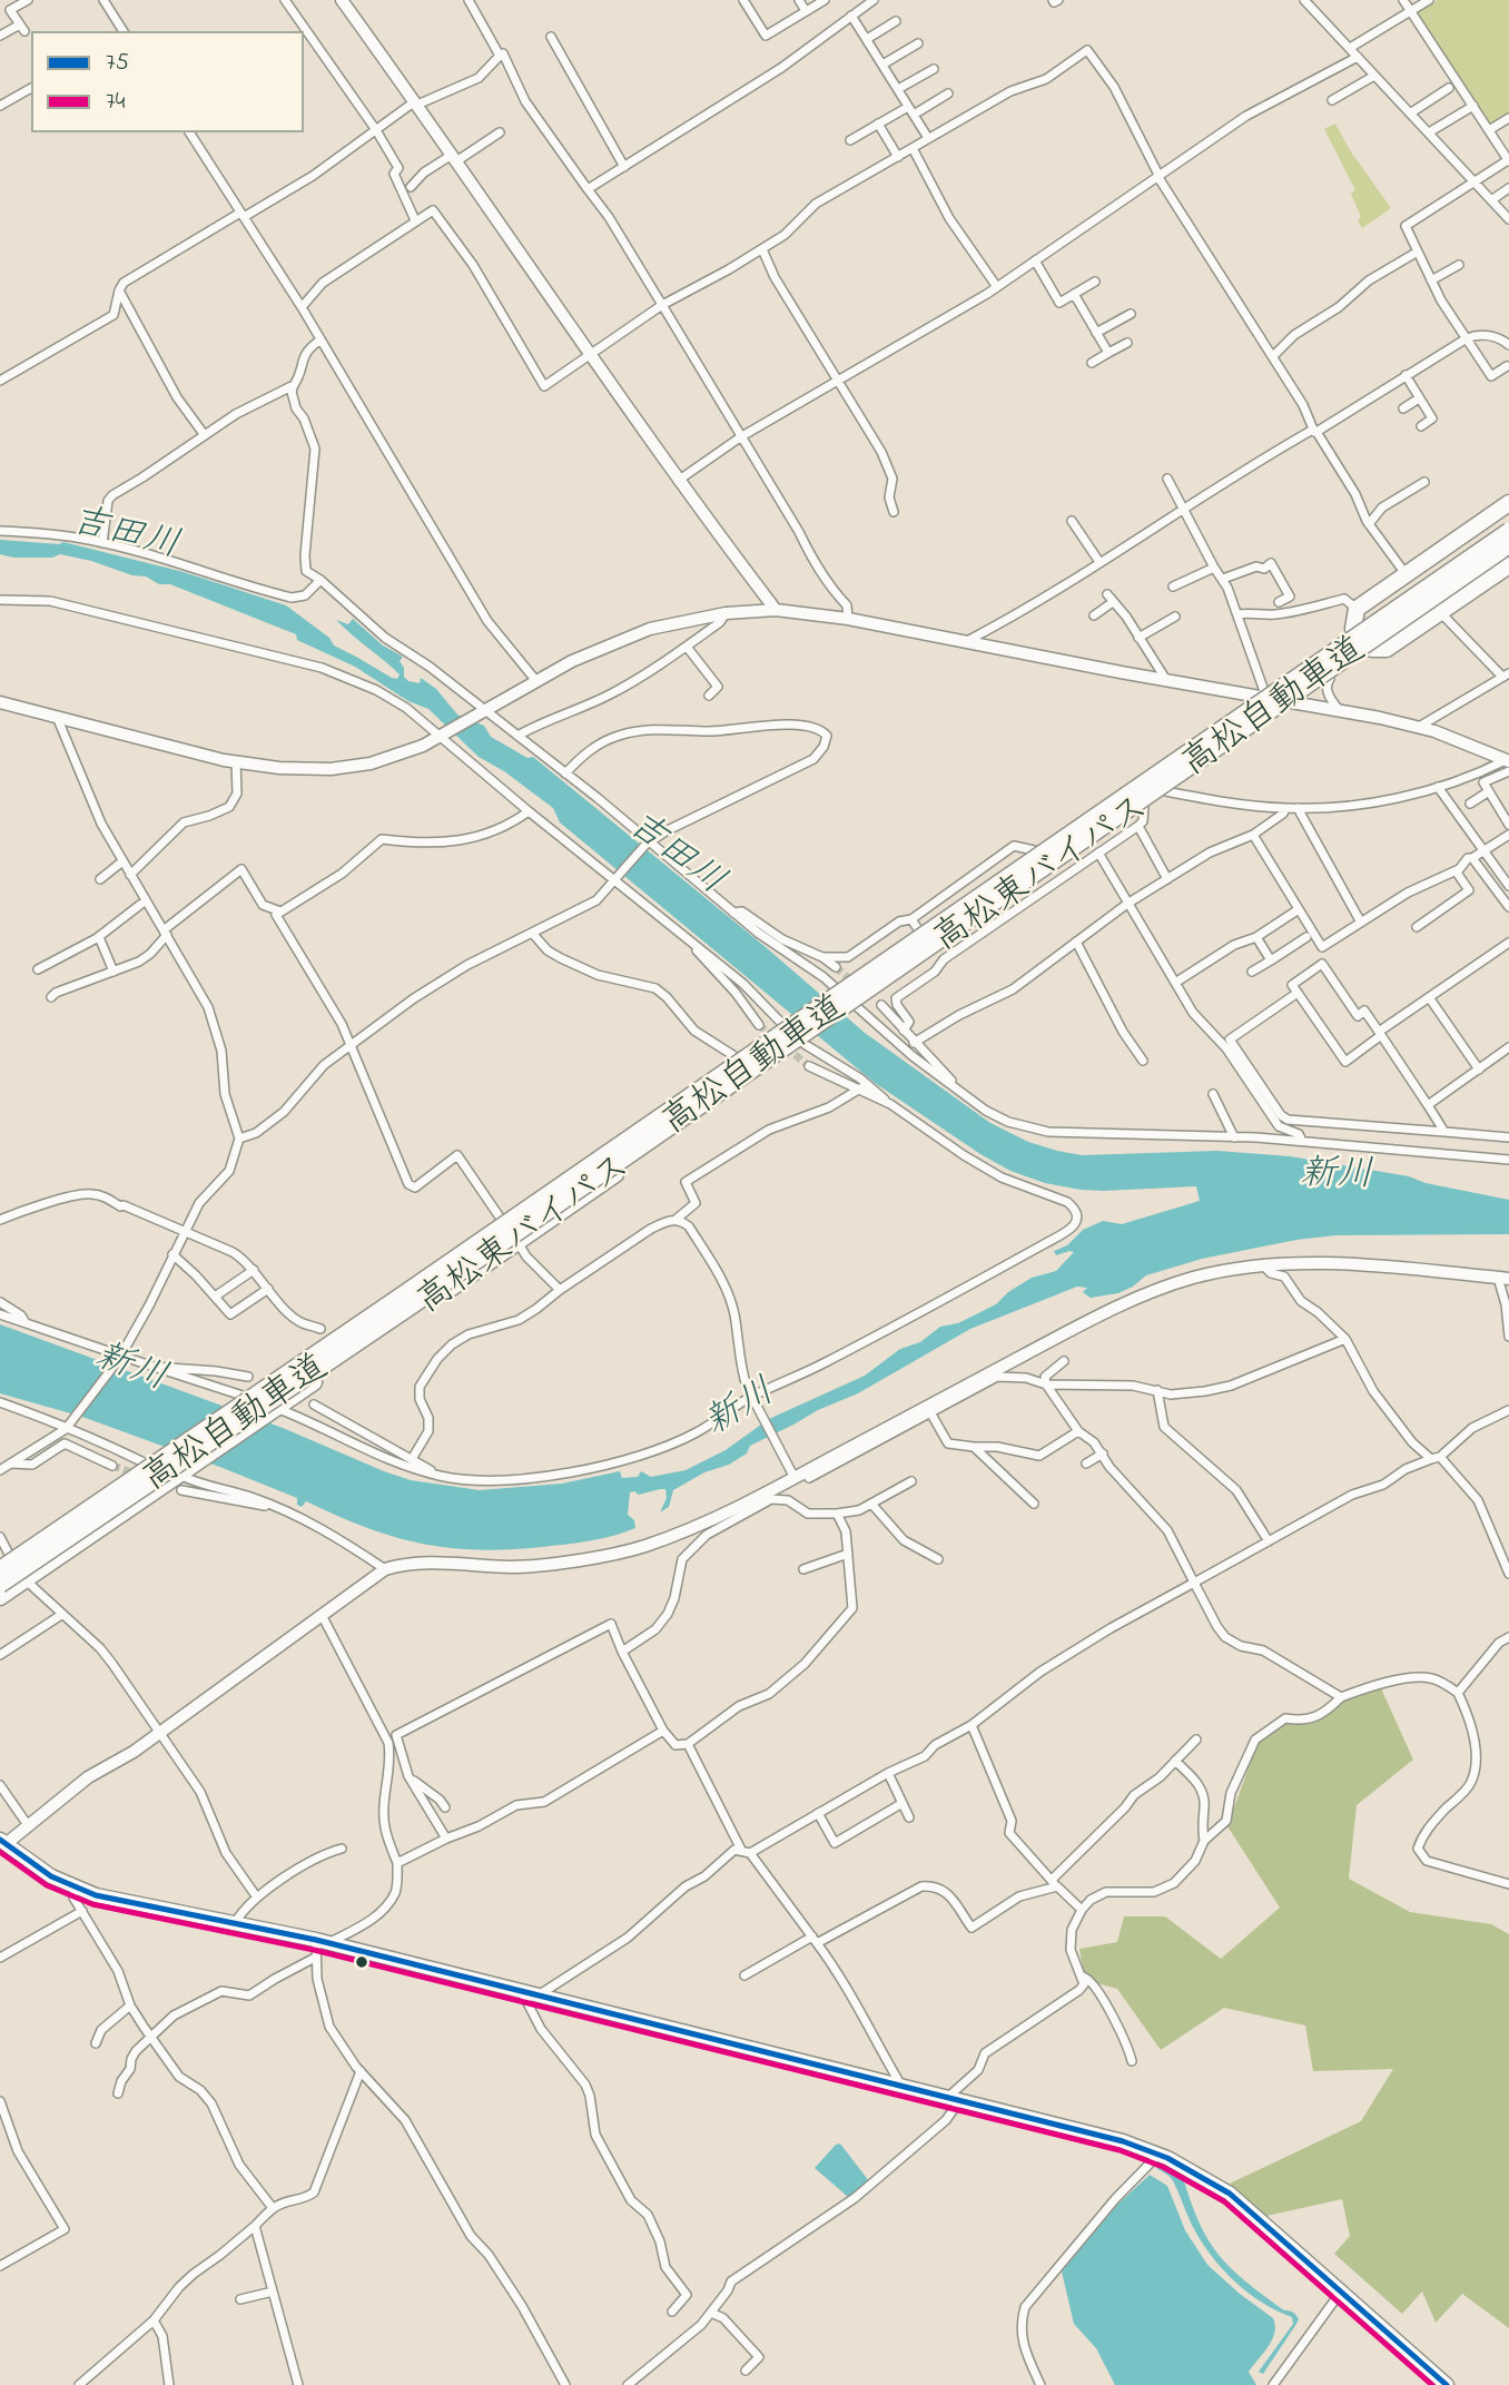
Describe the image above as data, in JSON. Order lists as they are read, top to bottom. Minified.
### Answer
{"streets":{"highway":["高松自動車道","高松東バイパス"]},"crossings":[["高松自動車道","高松東バイパス"]],"water":["吉田川","新川"],"lines":["transit line 75","transit line 74"],"legend":["75","74"]}
